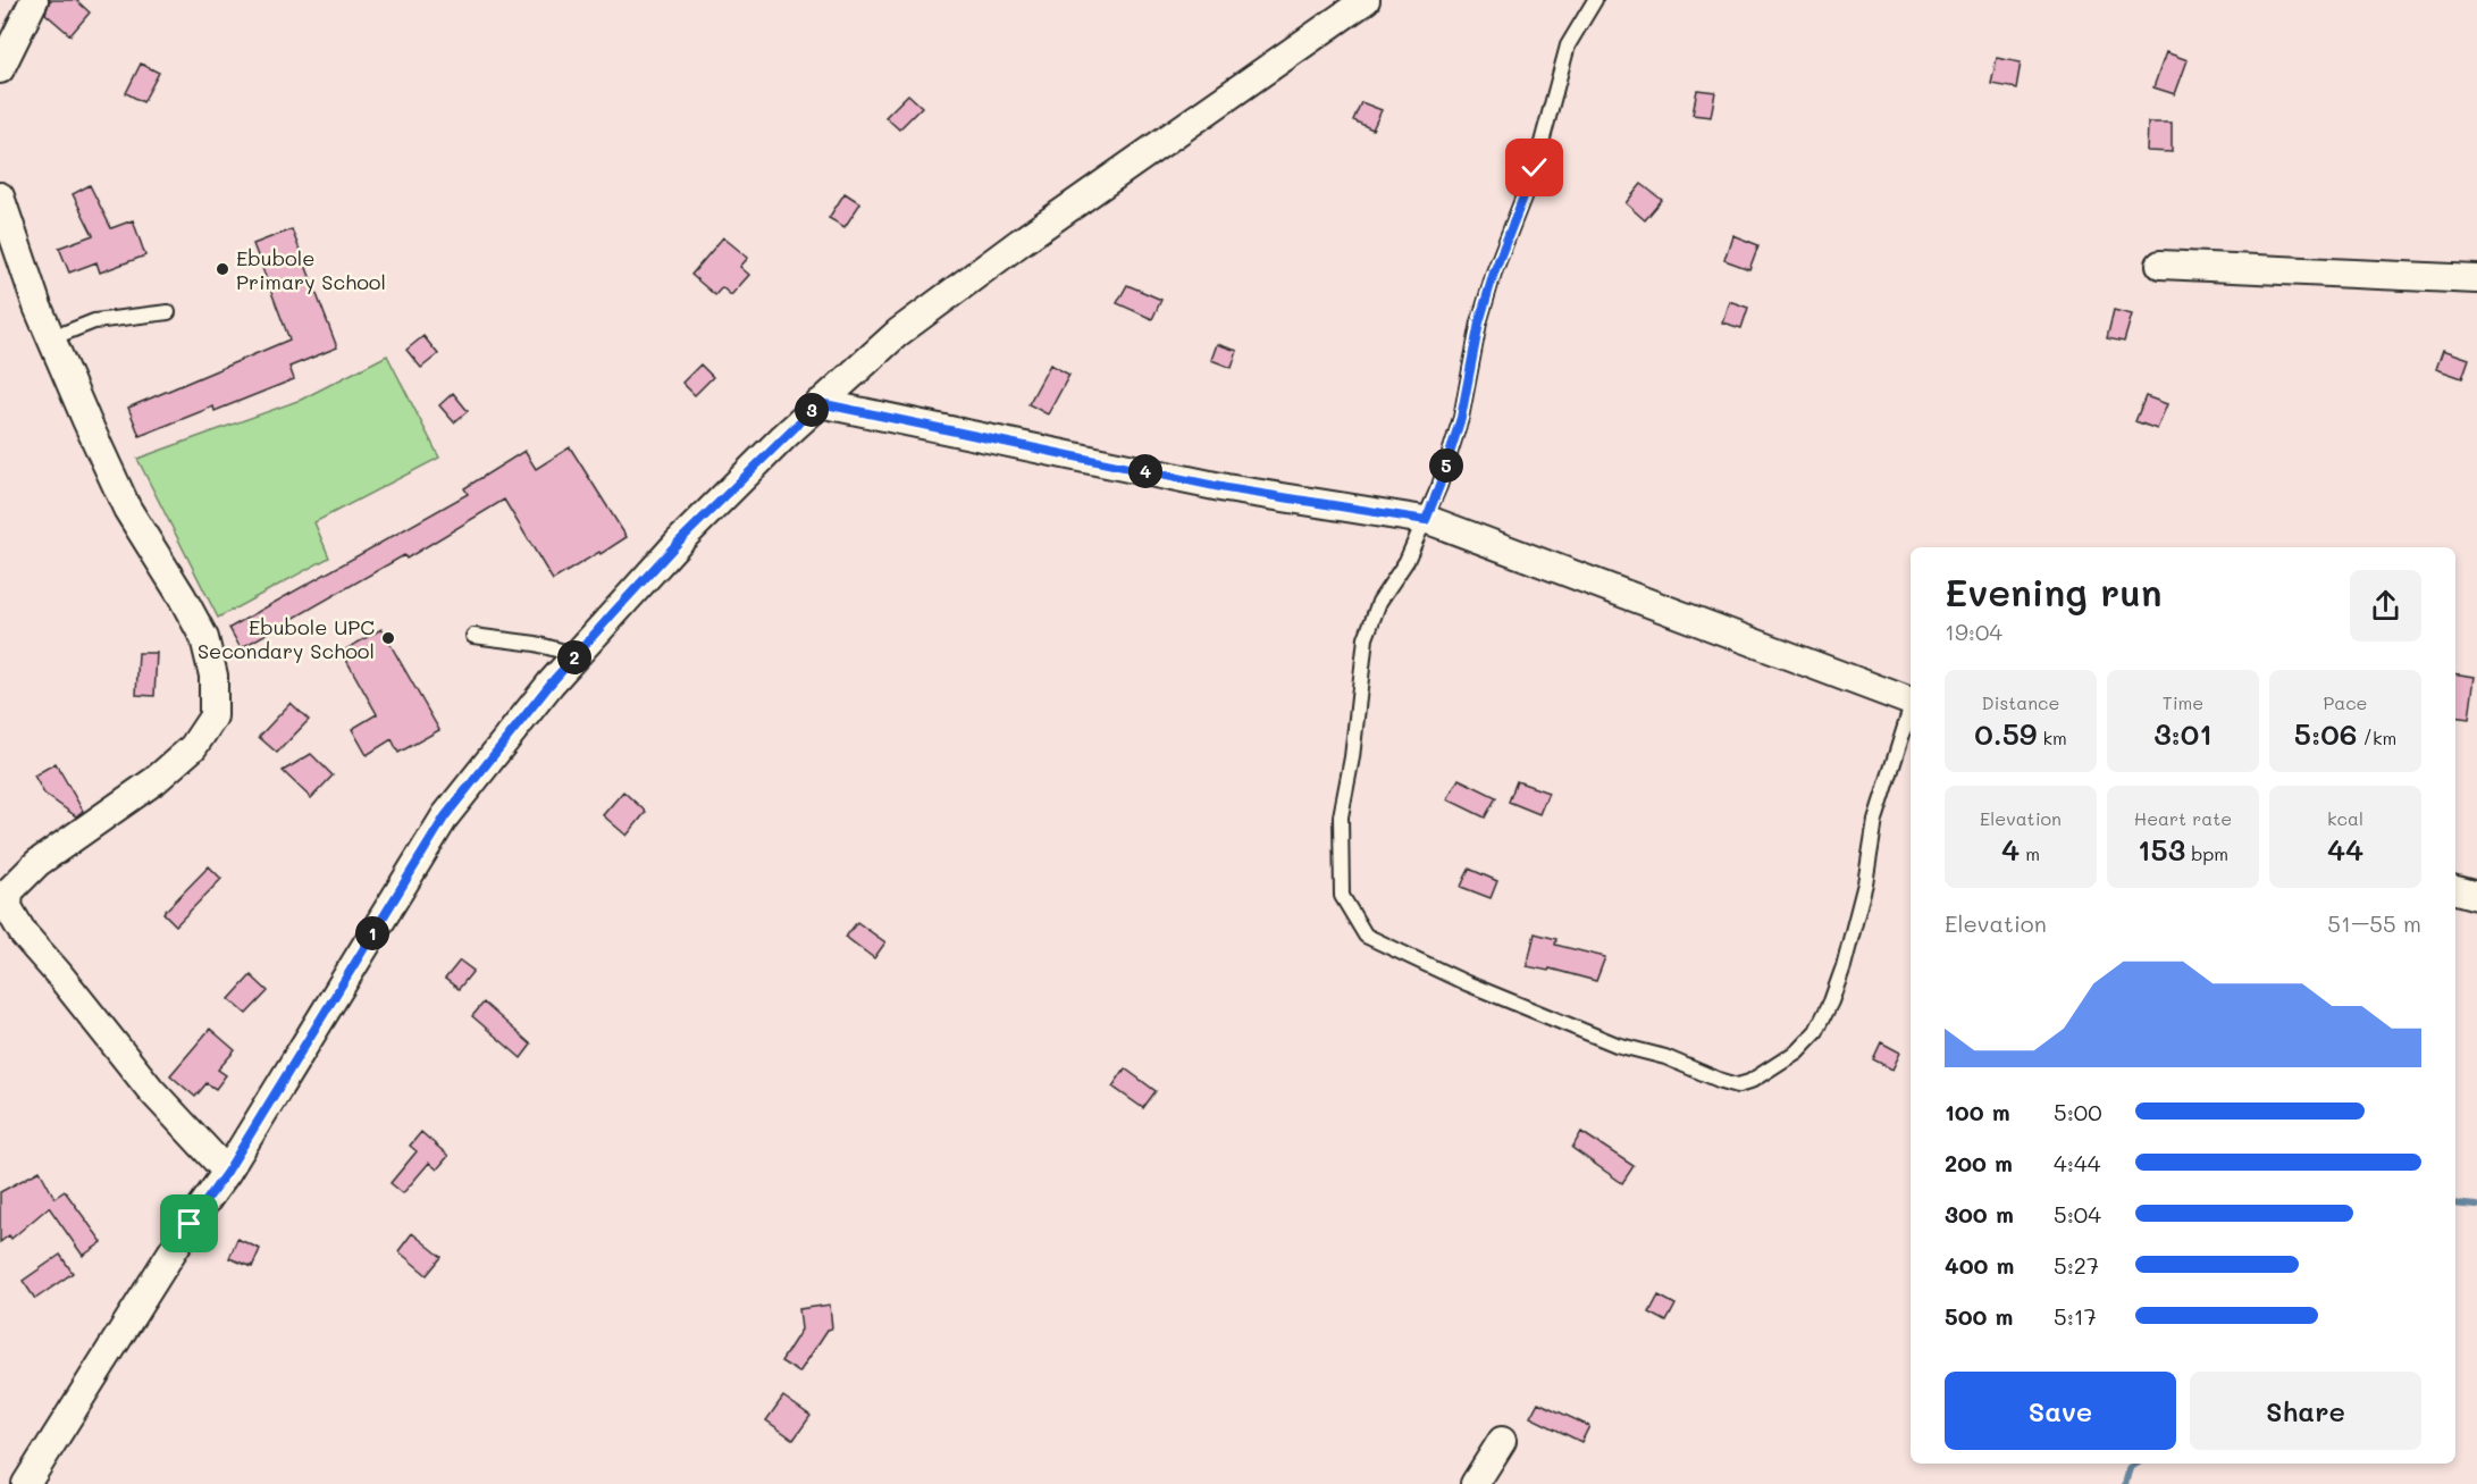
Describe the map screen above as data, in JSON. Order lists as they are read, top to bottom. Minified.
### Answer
{"places":["Ebubole Primary School","Ebubole UPC Secondary School"],"page":{"pins":["3","5","4","2","1"],"heading":["Evening run","19:04"],"stats":[["Distance","0.59 km"],["Time","3:01"],["Pace","5:06 /km"],["Elevation","4 m"],["Heart rate","153 bpm"],["kcal","44"]],"chart":["Elevation","51–55 m"],"list":[{"name":"100 m","note":"5:00"},{"name":"200 m","note":"4:44"},{"name":"300 m","note":"5:04"},{"name":"400 m","note":"5:27"},{"name":"500 m","note":"5:17"}],"buttons":["Save","Share"]}}
